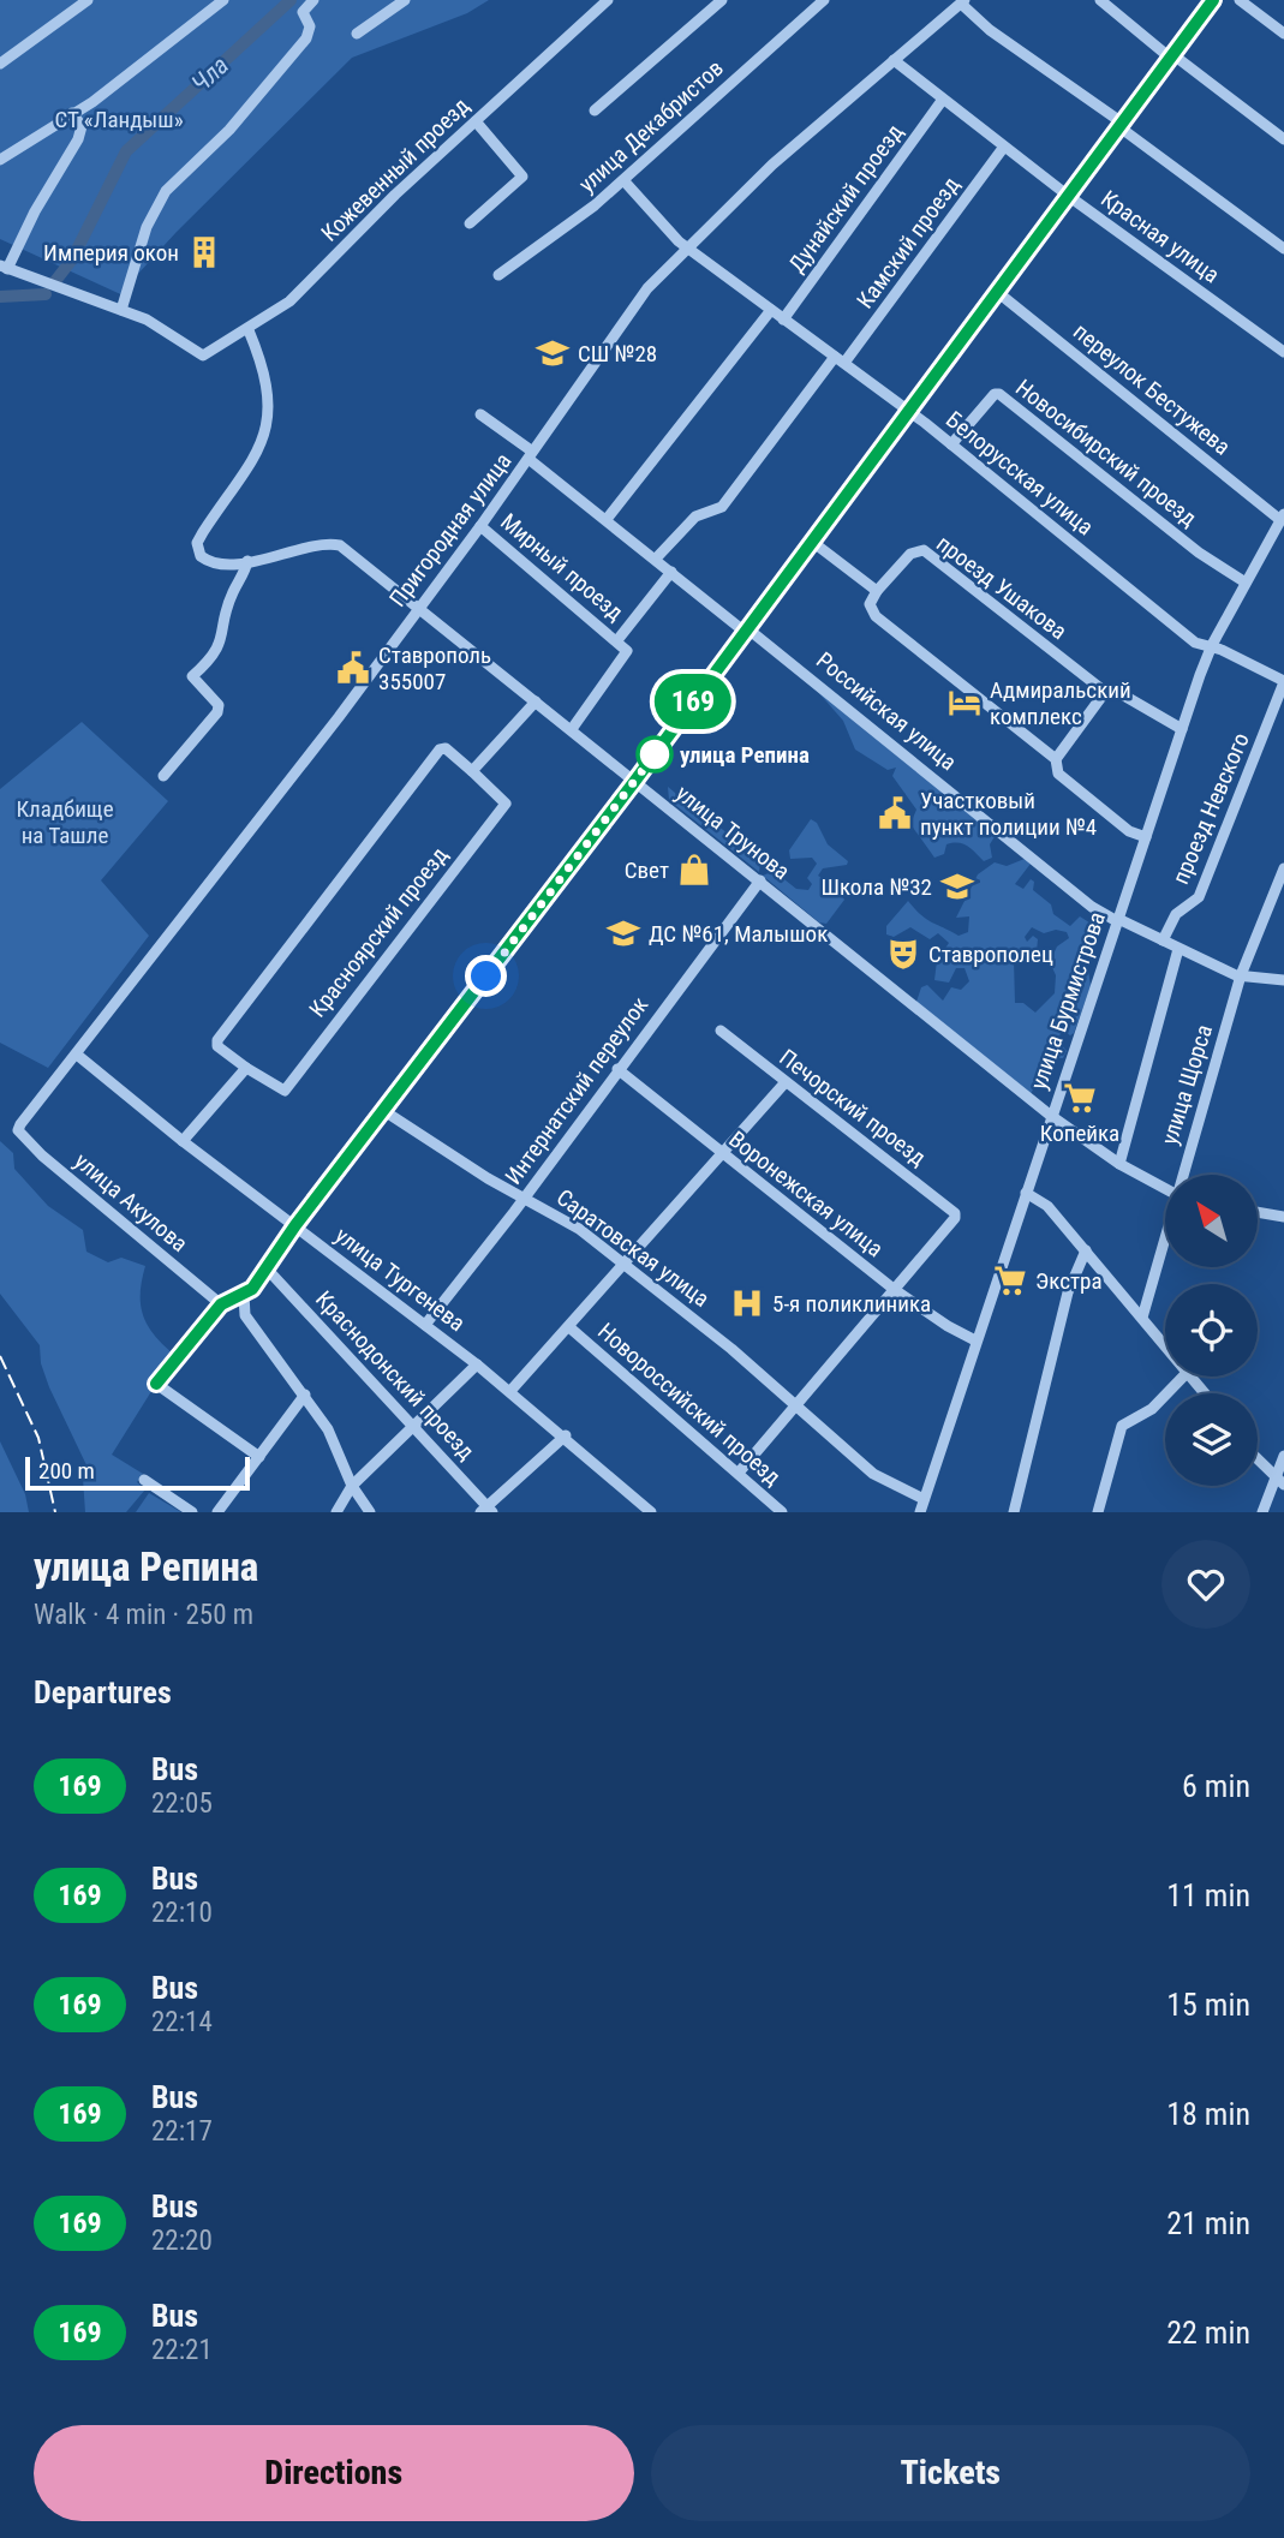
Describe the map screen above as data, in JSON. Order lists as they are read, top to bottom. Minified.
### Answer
{"streets":{"street":["улица Декабристов","Кожевенный проезд","Дунайский проезд","Красная улица","Камский проезд","переулок Бестужева","Новосибирский проезд","Белорусская улица","Пригородная улица","Мирный проезд","проезд Ушакова","Российская улица","проезд Невского","улица Трунова","Красноярский проезд","улица Бурмистрова","улица Щорса","Интернатский переулок","Печорский проезд","Воронежская улица","улица Акулова","Саратовская улица","улица Тургенева","Краснодонский проезд","Новороссийский проезд"]},"crossings":[["улица Декабристов","Белорусская улица"],["Кожевенный проезд","улица Трунова"],["Дунайский проезд","Красная улица"],["Дунайский проезд","Белорусская улица"],["Красная улица","Камский проезд"],["Красная улица","Пригородная улица"],["Камский проезд","Белорусская улица"],["Камский проезд","Российская улица"],["переулок Бестужева","улица Бурмистрова"],["Новосибирский проезд","Белорусская улица"],["Новосибирский проезд","улица Бурмистрова"],["Белорусская улица","Пригородная улица"],["Белорусская улица","проезд Невского"],["Белорусская улица","улица Бурмистрова"],["Пригородная улица","Мирный проезд"],["Пригородная улица","Российская улица"],["Пригородная улица","улица Трунова"],["Пригородная улица","улица Акулова"],["Пригородная улица","улица Тургенева"],["Мирный проезд","Российская улица"],["Мирный проезд","улица Трунова"],["проезд Ушакова","улица Бурмистрова"],["Российская улица","проезд Невского"],["Российская улица","улица Бурмистрова"],["Российская улица","улица Щорса"],["улица Трунова","улица Бурмистрова"],["улица Трунова","Интернатский переулок"],["улица Бурмистрова","Воронежская улица"],["улица Бурмистрова","Саратовская улица"],["Интернатский переулок","Воронежская улица"],["Интернатский переулок","Саратовская улица"],["Интернатский переулок","улица Тургенева"],["Печорский проезд","Воронежская улица"]],"water":["Чла"],"parks":["СТ «Ландыш»","Кладбище на Ташле"],"places":{"building":["Империя окон"],"school or university":["СШ №28","Школа №32","ДС №61, Малышок"],"public building":["Ставрополь 355007","Участковый пункт полиции №4"],"hotel":["Адмиральский комплекс"],"other":["улица Репина"],"shop":["Свет"],"theatre":["Ставрополец"],"supermarket":["Копейка","Экстра"],"hospital":["5-я поликлиника"]},"lines":["bus line 169"],"scale_bar":"200 m","north":"top left","page":{"on_map":"169","scale":"200 m","heading":[["улица Репина","Walk · 4 min · 250 m"],"Departures"],"list":[{"mark":"169","name":"Bus","note":"22:05","value":"6 min"},{"mark":"169","name":"Bus","note":"22:10","value":"11 min"},{"mark":"169","name":"Bus","note":"22:14","value":"15 min"},{"mark":"169","name":"Bus","note":"22:17","value":"18 min"},{"mark":"169","name":"Bus","note":"22:20","value":"21 min"},{"mark":"169","name":"Bus","note":"22:21","value":"22 min"}],"buttons":["Directions","Tickets"]}}
